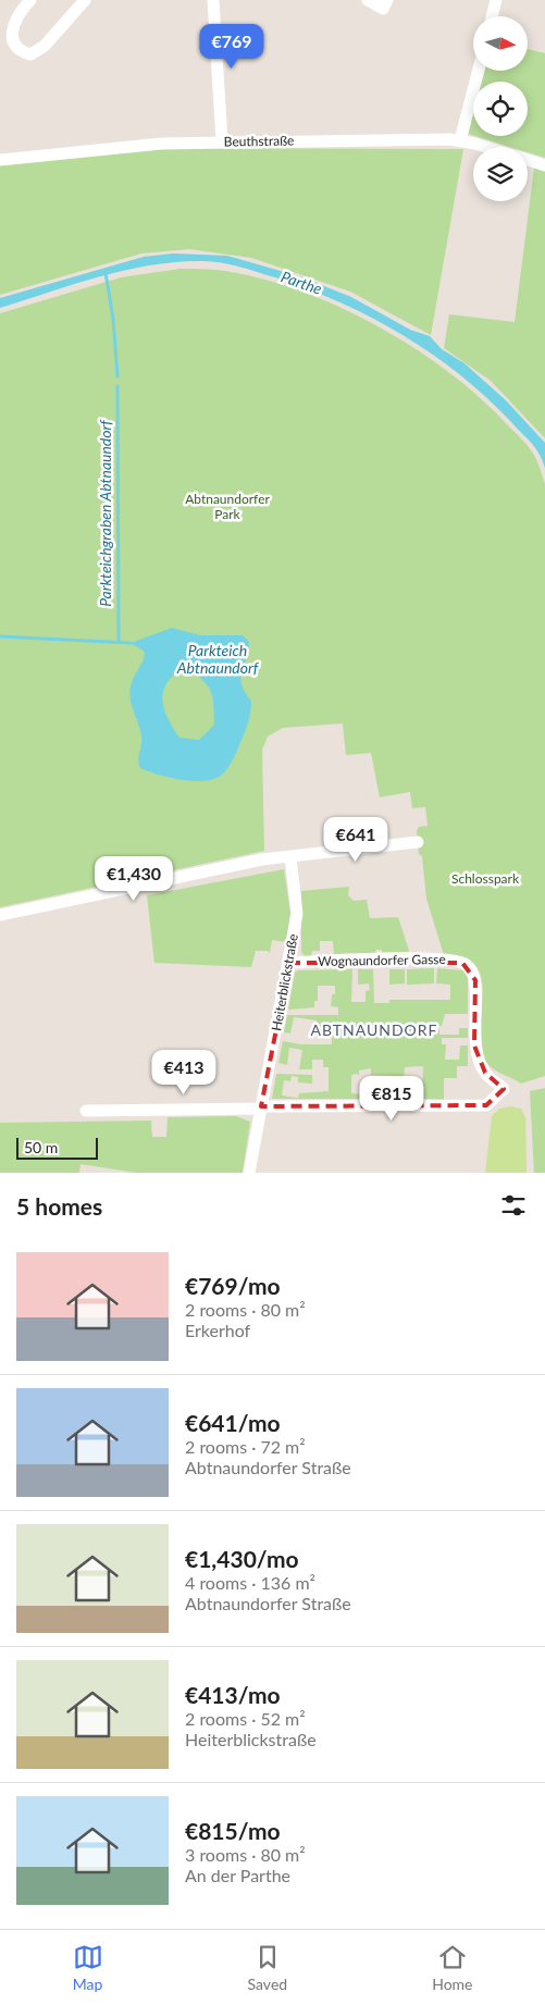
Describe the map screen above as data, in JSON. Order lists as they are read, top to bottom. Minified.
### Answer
{"streets":{"street":["Beuthstraße","Wognaundorfer Gasse","Heiterblickstraße"]},"crossings":[["Wognaundorfer Gasse","Heiterblickstraße"]],"districts":["ABTNAUNDORF"],"water":["Parthe","Parkteichgraben Abtnaundorf","Parkteich Abtnaundorf"],"parks":["Abtnaundorfer Park","Schlosspark"],"scale_bar":"50 m","north":"right","page":{"price":["€769","€641","€1,430","€413","€815"],"scale":"50 m","heading":"5 homes","list":[{"name":"€769/mo","note":"2 rooms · 80 m² · Erkerhof"},{"name":"€641/mo","note":"2 rooms · 72 m² · Abtnaundorfer Straße"},{"name":"€1,430/mo","note":"4 rooms · 136 m² · Abtnaundorfer Straße"},{"name":"€413/mo","note":"2 rooms · 52 m² · Heiterblickstraße"},{"name":"€815/mo","note":"3 rooms · 80 m² · An der Parthe"}],"tabs":["Map","Saved","Home"]}}
